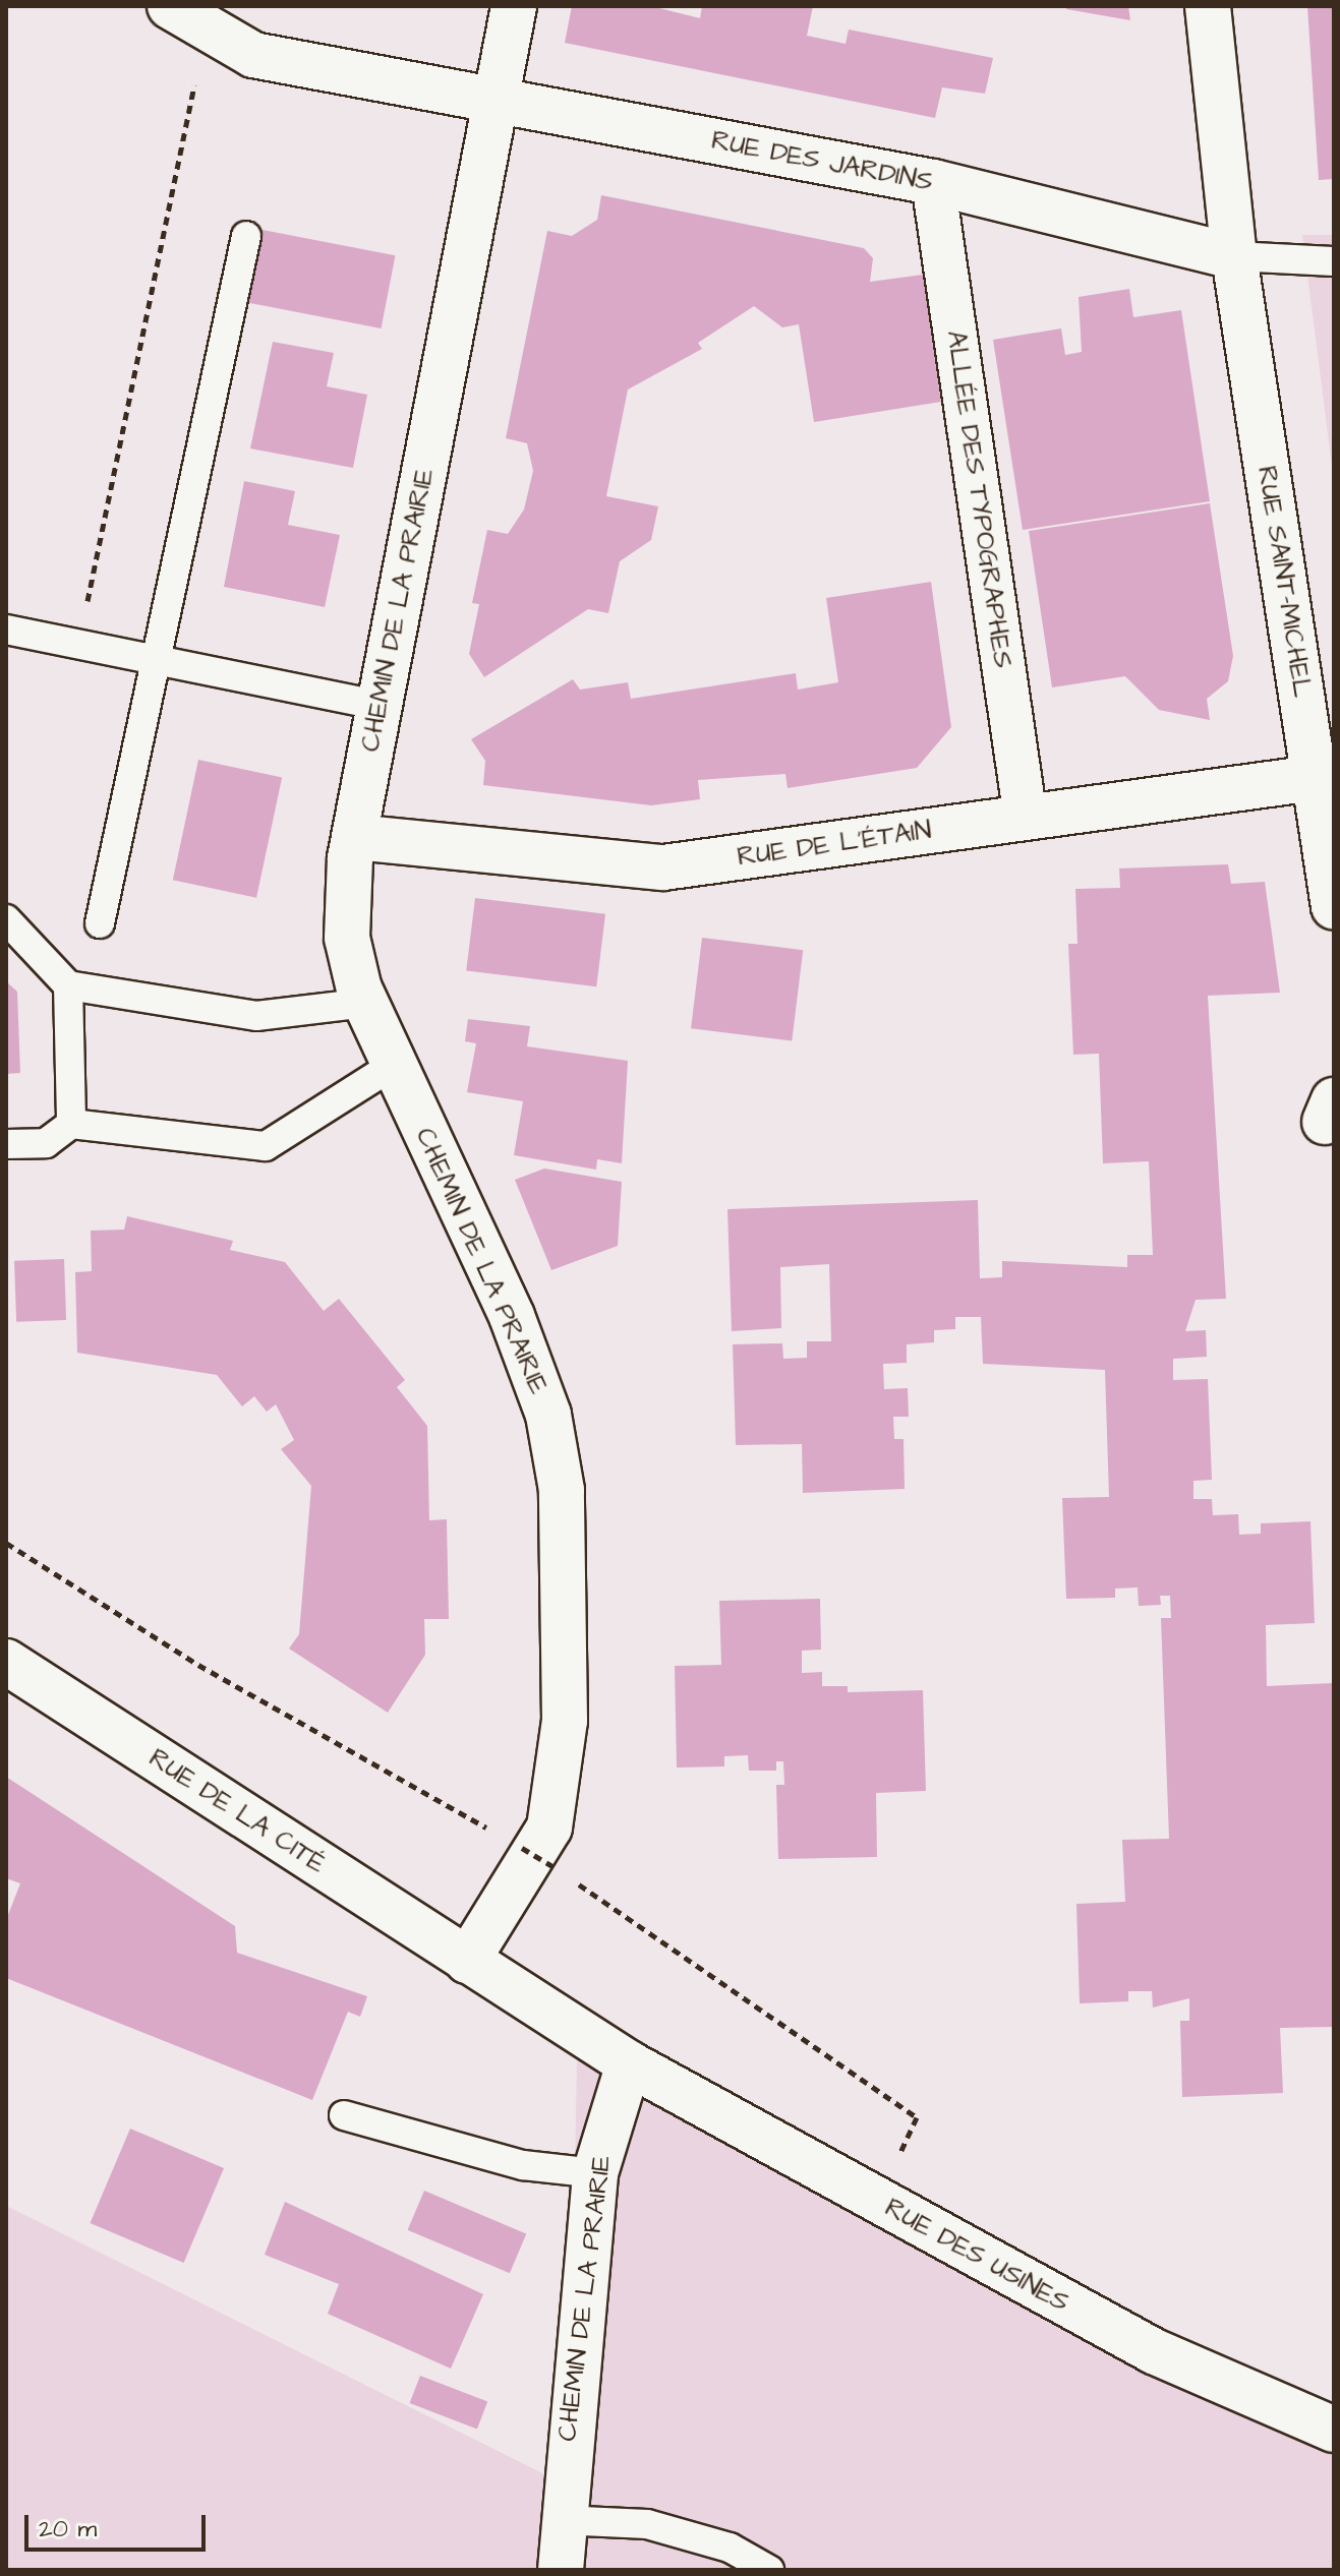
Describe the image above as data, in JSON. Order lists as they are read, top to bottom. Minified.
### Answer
{"streets":{"street":["RUE DES JARDINS","ALLÉE DES TYPOGRAPHES","RUE SAINT-MICHEL","CHEMIN DE LA PRAIRIE","RUE DE L'ÉTAIN","RUE DE LA CITÉ","RUE DES USINES"]},"crossings":[["RUE DES JARDINS","ALLÉE DES TYPOGRAPHES"],["RUE DES JARDINS","RUE SAINT-MICHEL"],["RUE DES JARDINS","CHEMIN DE LA PRAIRIE"],["ALLÉE DES TYPOGRAPHES","RUE DE L'ÉTAIN"],["RUE SAINT-MICHEL","RUE DE L'ÉTAIN"],["CHEMIN DE LA PRAIRIE","RUE DE L'ÉTAIN"],["CHEMIN DE LA PRAIRIE","RUE DE LA CITÉ"],["CHEMIN DE LA PRAIRIE","RUE DES USINES"]],"scale_bar":"20 m"}
